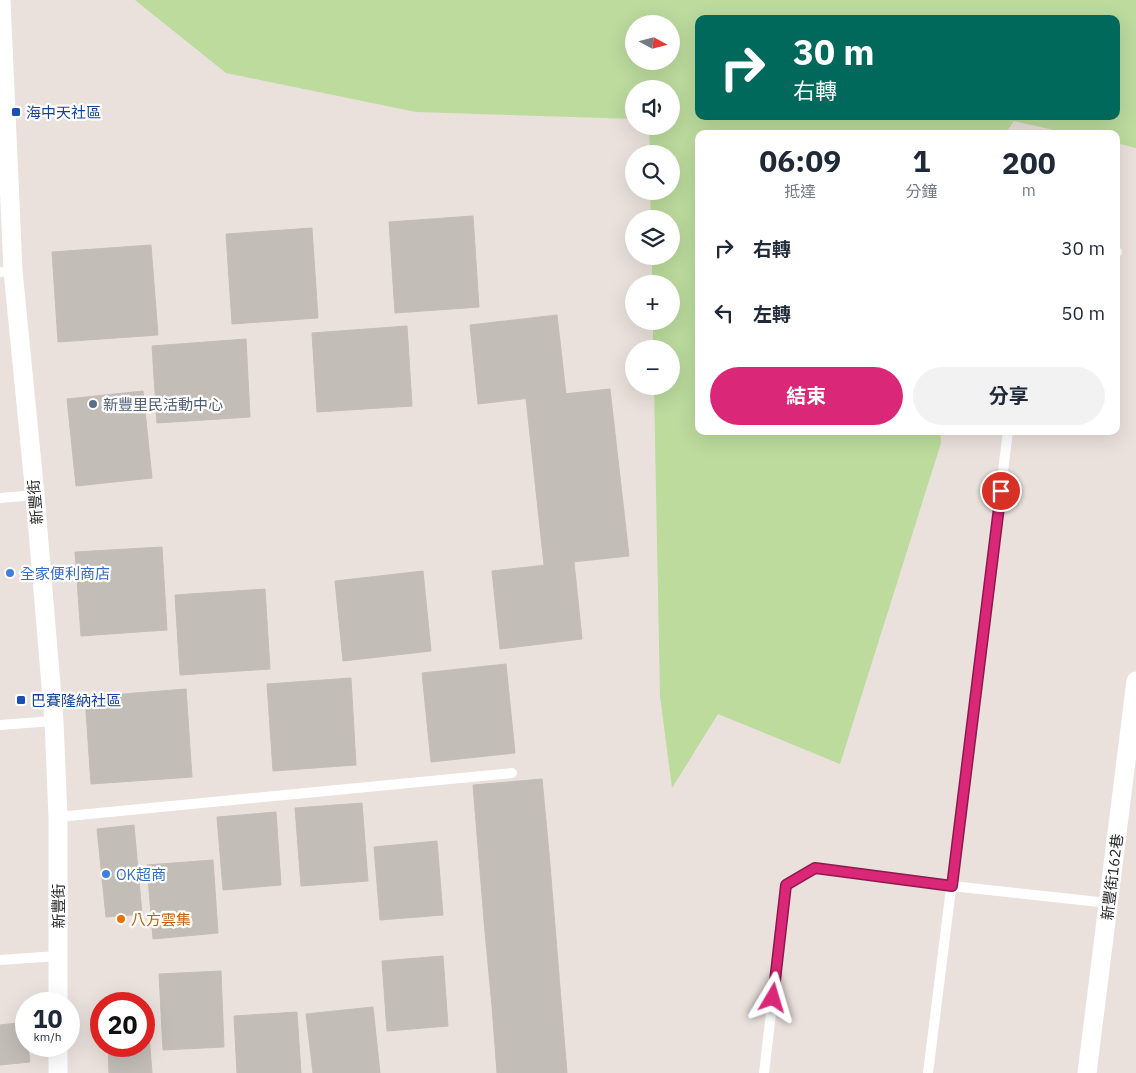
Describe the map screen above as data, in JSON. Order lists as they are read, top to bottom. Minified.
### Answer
{"streets":{"street":["新豐街","新豐街162巷"]},"places":{"transit":["海中天社區","巴賽隆納社區"],"other":["新豐里民活動中心","全家便利商店","OK超商","八方雲集"]},"north":"right","page":{"map_buttons":["+","−"],"turn":["30 m","右轉"],"eta":["06:09","抵達","1","分鐘","200","m"],"list":[{"name":"右轉","value":"30 m"},{"name":"左轉","value":"50 m"}],"buttons":["結束","分享"],"speed":"10 km/h","limit":"20"}}
